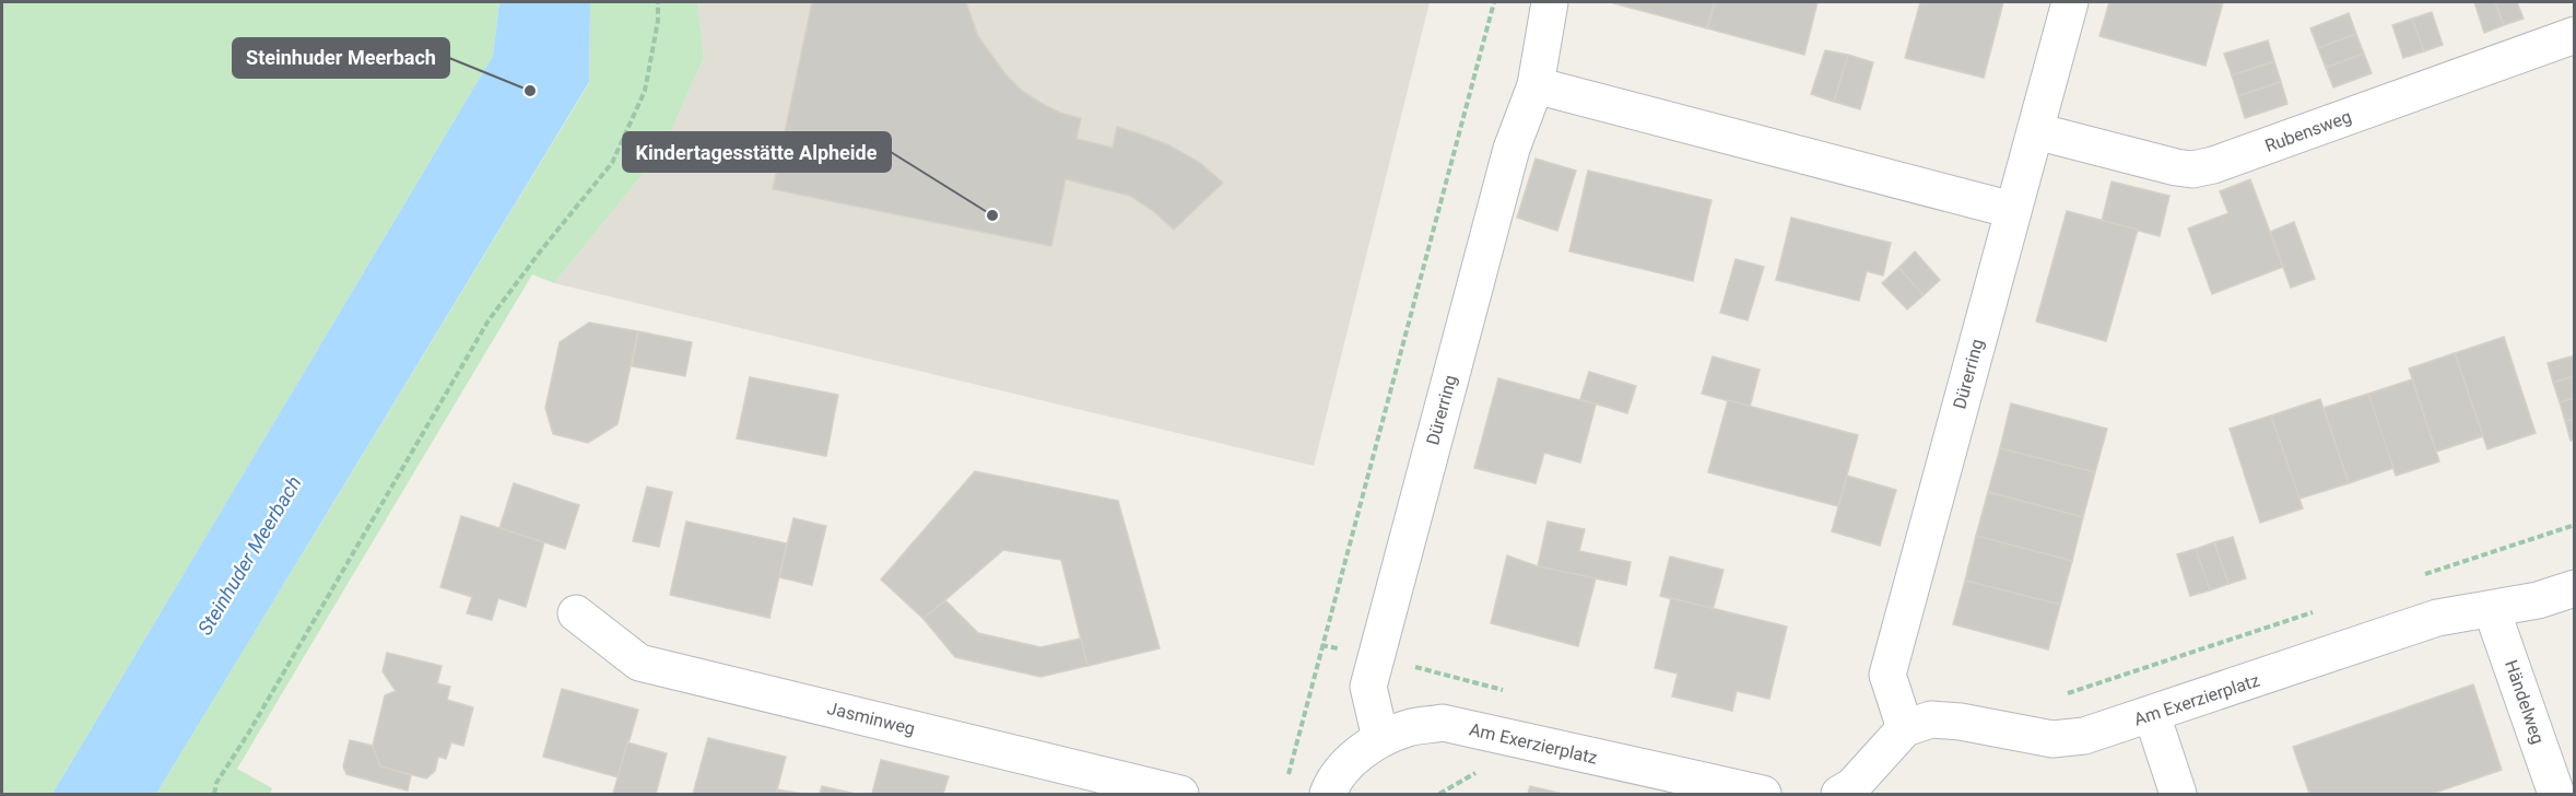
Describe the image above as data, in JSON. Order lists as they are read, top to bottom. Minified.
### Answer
{"streets":{"street":["Rubensweg","Dürerring","Am Exerzierplatz","Händelweg","Jasminweg"]},"crossings":[["Rubensweg","Dürerring"],["Dürerring","Am Exerzierplatz"],["Am Exerzierplatz","Händelweg"]],"water":["Steinhuder Meerbach"],"places":["Steinhuder Meerbach","Kindertagesstätte Alpheide"]}
